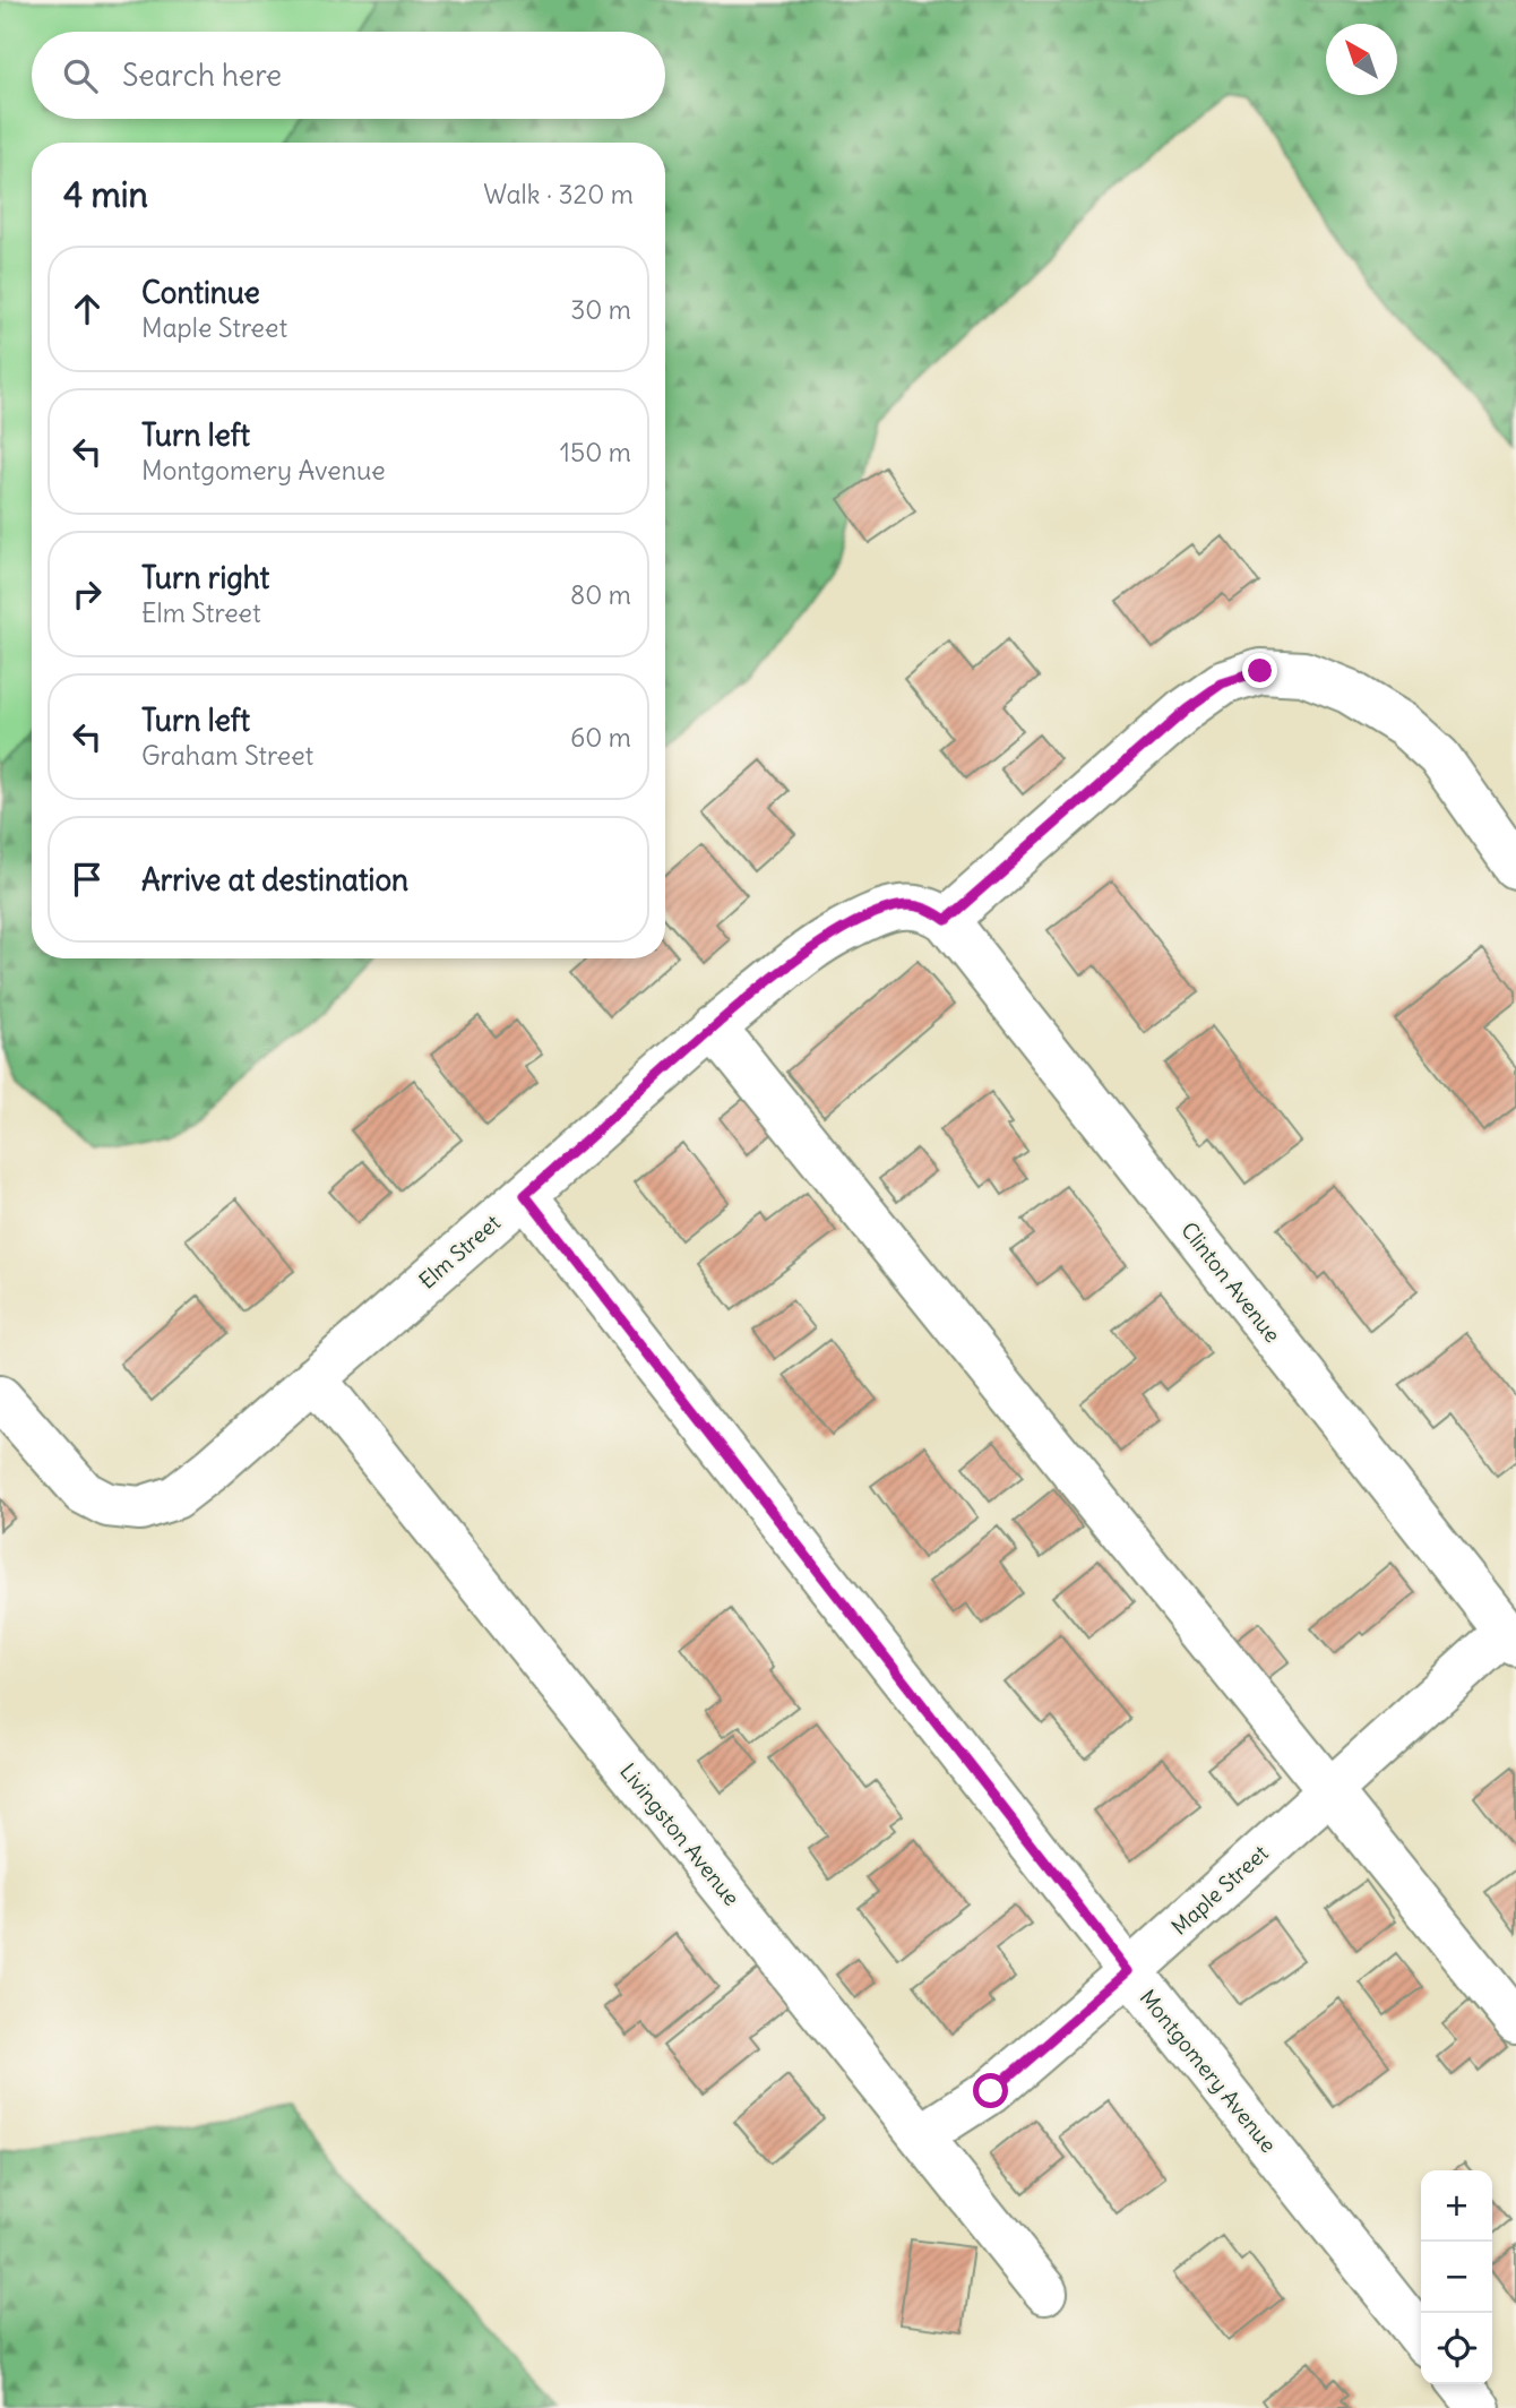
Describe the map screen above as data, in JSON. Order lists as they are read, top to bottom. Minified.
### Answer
{"streets":{"street":["Elm Street","Clinton Avenue","Livingston Avenue","Maple Street","Montgomery Avenue"]},"crossings":[["Elm Street","Clinton Avenue"],["Elm Street","Livingston Avenue"],["Elm Street","Montgomery Avenue"],["Clinton Avenue","Maple Street"],["Livingston Avenue","Maple Street"],["Maple Street","Montgomery Avenue"]],"north":"top left","page":{"search":"Search here","heading":["4 min","Walk · 320 m"],"list":[["Continue","Maple Street","30 m"],["Turn left","Montgomery Avenue","150 m"],["Turn right","Elm Street","80 m"],["Turn left","Graham Street","60 m"],"Arrive at destination"],"map_buttons":["+","−"]}}
